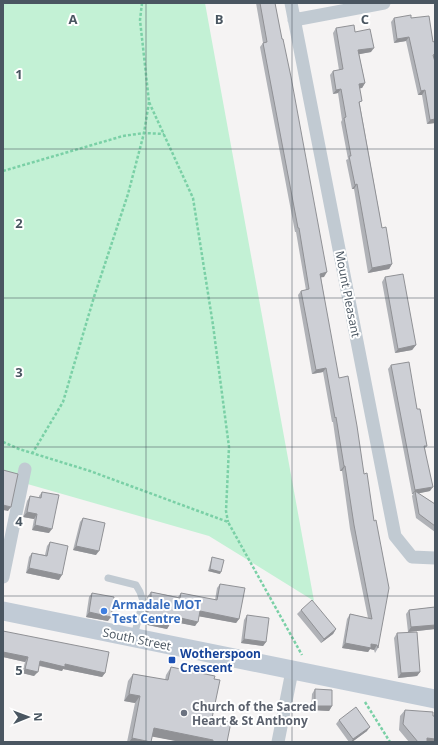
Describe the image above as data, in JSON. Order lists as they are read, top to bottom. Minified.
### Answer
{"streets":{"main road":["South Street"],"street":["Mount Pleasant"]},"places":{"other":["Armadale MOT Test Centre","Church of the Sacred Heart & St Anthony"],"transit":["Wotherspoon Crescent"]},"north":"right","grid":{"columns":["A","B","C"],"rows":["1","2","3","4","5"]}}
